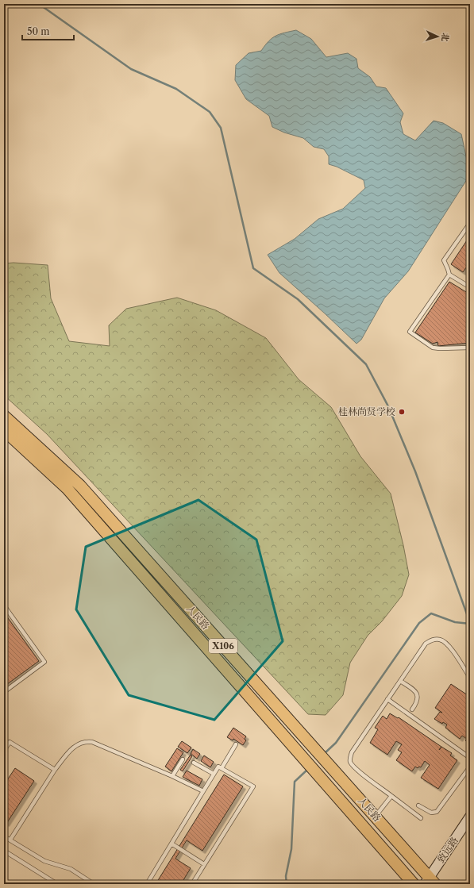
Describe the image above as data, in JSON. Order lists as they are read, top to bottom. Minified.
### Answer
{"streets":{"main road":["人民路","X106","致远路"]},"crossings":[["人民路","致远路"]],"places":["桂林尚贤学校"],"scale_bar":"50 m","north":"right"}
